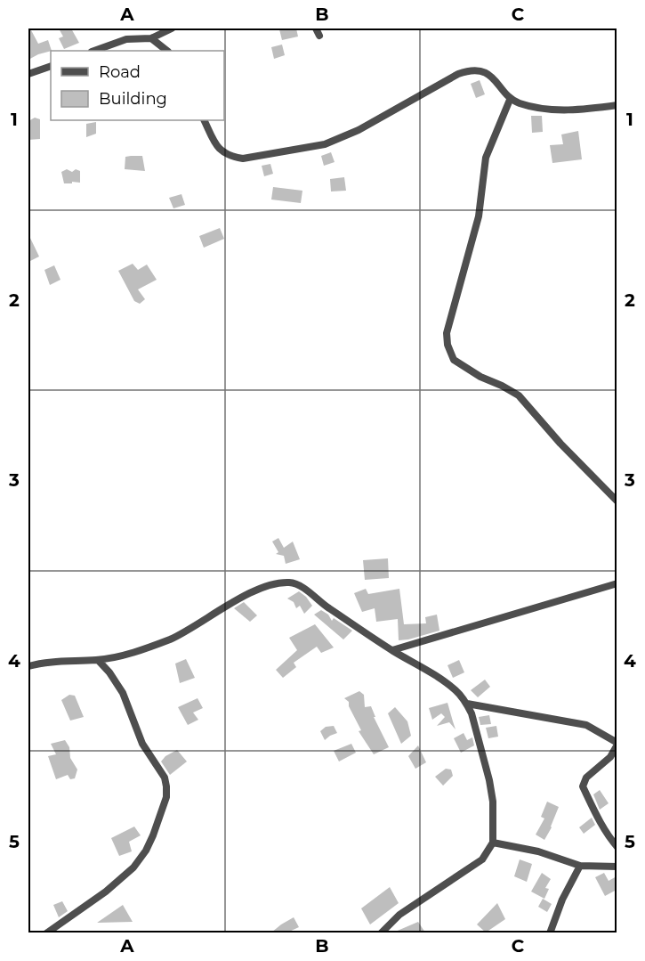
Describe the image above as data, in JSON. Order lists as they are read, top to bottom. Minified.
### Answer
{"legend":["Road","Building"],"grid":{"columns":["A","B","C"],"rows":["1","2","3","4","5"]}}
